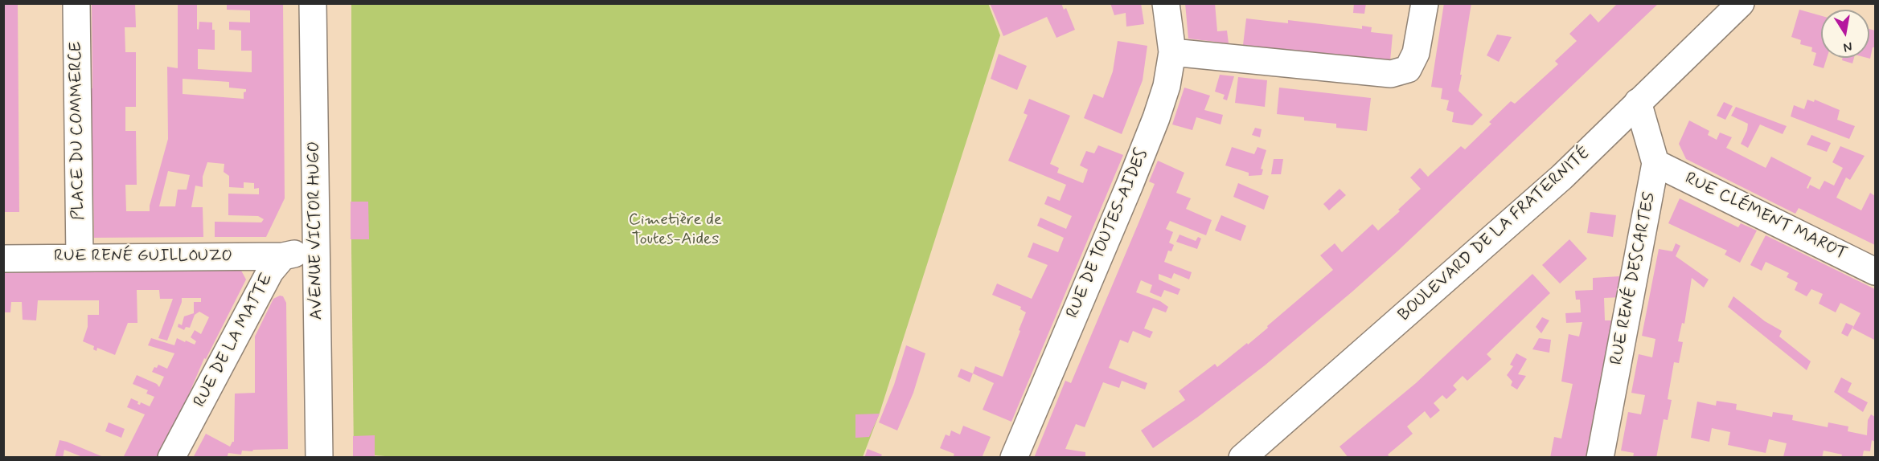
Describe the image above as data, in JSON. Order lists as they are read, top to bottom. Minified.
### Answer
{"streets":{"street":["PLACE DU COMMERCE","RUE CLÉMENT MAROT","AVENUE VICTOR HUGO","RUE DE TOUTES-AIDES","BOULEVARD DE LA FRATERNITÉ","RUE RENÉ GUILLOUZO","RUE RENÉ DESCARTES","RUE DE LA MATTE"]},"crossings":[["PLACE DU COMMERCE","RUE RENÉ GUILLOUZO"],["RUE CLÉMENT MAROT","RUE RENÉ DESCARTES"],["AVENUE VICTOR HUGO","RUE DE LA MATTE"],["BOULEVARD DE LA FRATERNITÉ","RUE RENÉ DESCARTES"],["RUE RENÉ GUILLOUZO","RUE DE LA MATTE"]],"parks":["Cimetière de Toutes-Aides"],"north":"bottom"}
